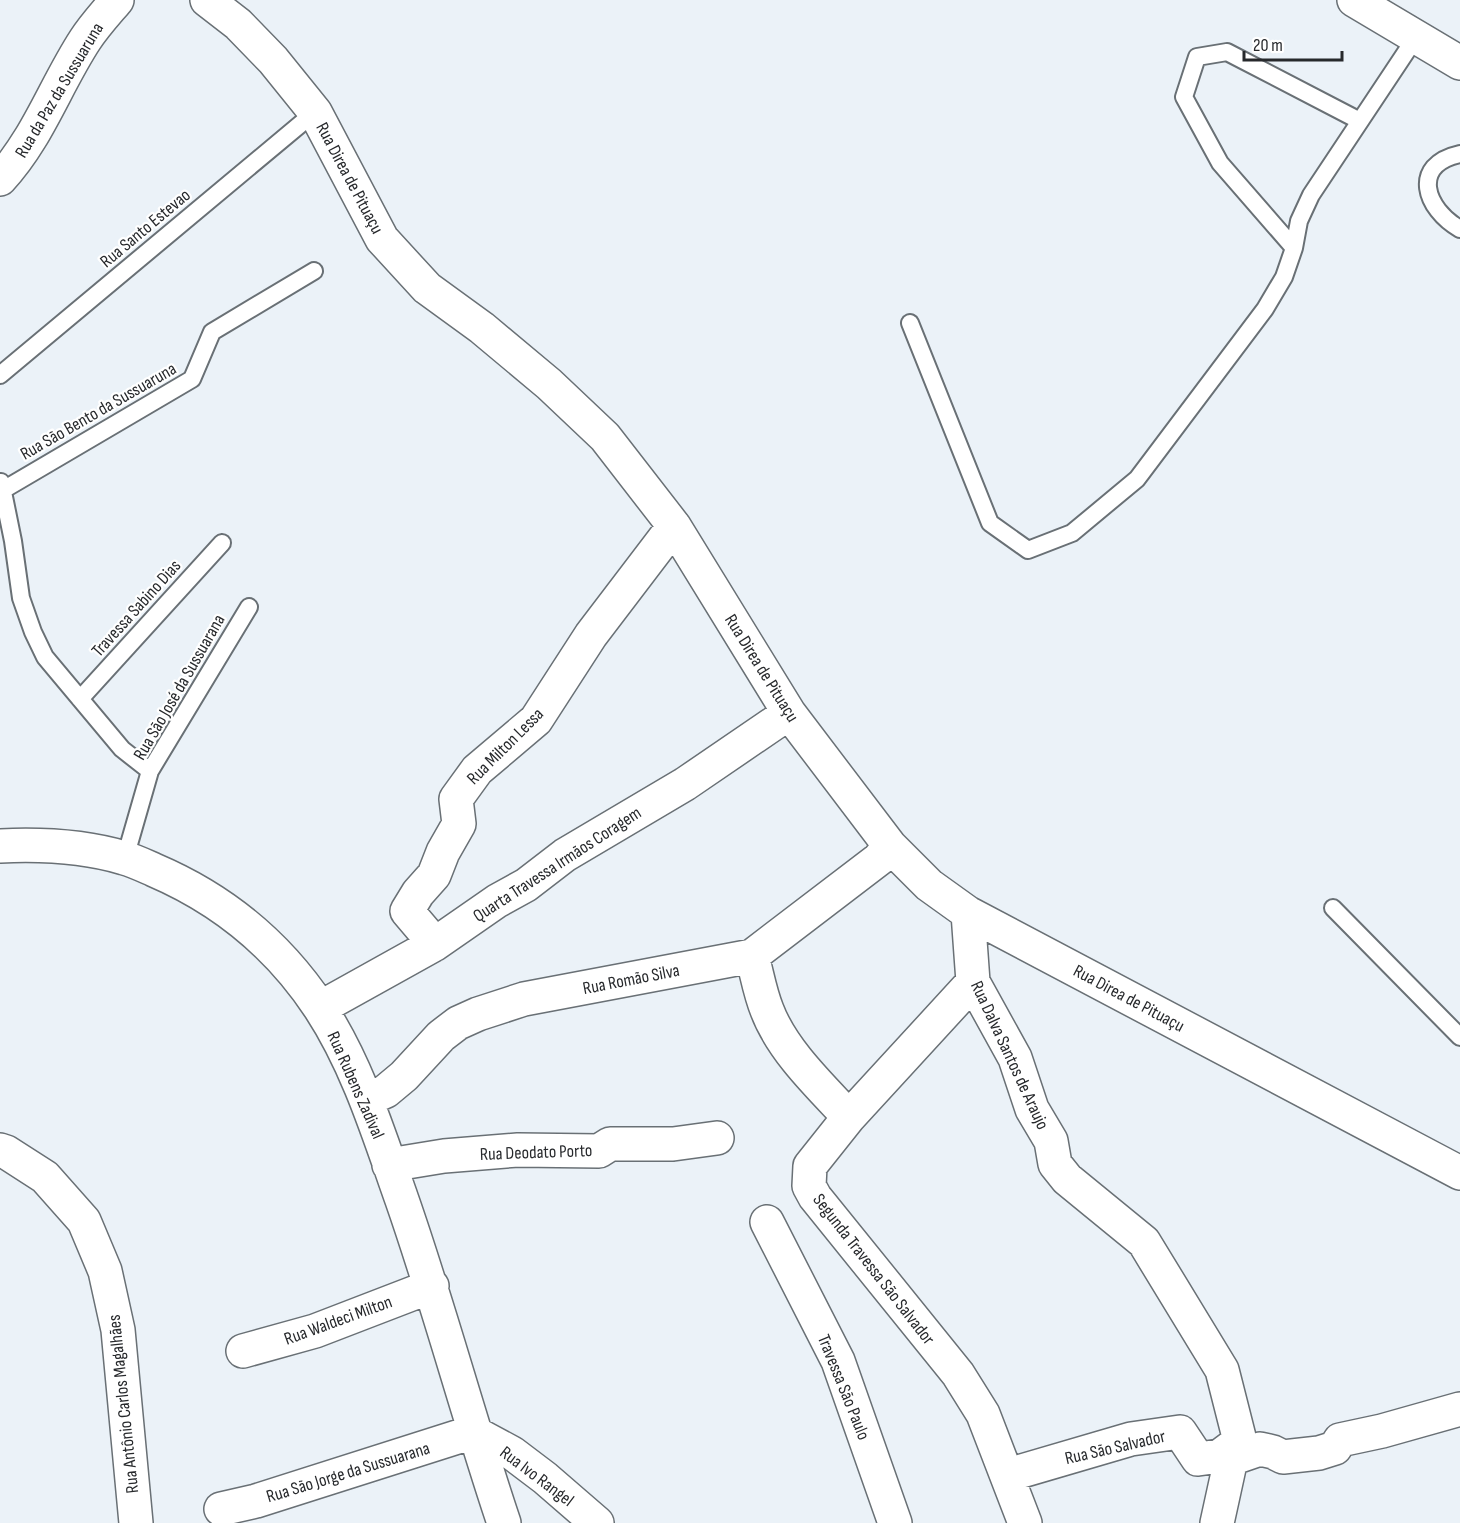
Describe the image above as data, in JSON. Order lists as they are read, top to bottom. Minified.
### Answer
{"streets":{"street":["Rua da Paz da Sussuaruna","Rua Direa de Pituaçu","Rua Milton Lessa","Quarta Travessa Irmãos Coragem","Rua Romão Silva","Rua Dalva Santos de Araujo","Rua Rubens Zadival","Rua Deodato Porto","Segunda Travessa São Salvador","Rua Waldeci Milton","Travessa São Paulo","Rua Antônio Carlos Magalhães","Rua São Salvador","Rua São Jorge da Sussuarana","Rua Ivo Rangel"],"lane":["Rua Santo Estevao","Rua São Bento da Sussuaruna","Travessa Sabino Dias","Rua São José da Sussuarana"]},"crossings":[["Rua Direa de Pituaçu","Rua Santo Estevao"],["Rua Direa de Pituaçu","Rua Milton Lessa"],["Rua Direa de Pituaçu","Quarta Travessa Irmãos Coragem"],["Rua Direa de Pituaçu","Rua Romão Silva"],["Rua Direa de Pituaçu","Rua Dalva Santos de Araujo"],["Rua São José da Sussuarana","Rua Rubens Zadival"],["Rua Milton Lessa","Quarta Travessa Irmãos Coragem"],["Quarta Travessa Irmãos Coragem","Rua Rubens Zadival"],["Rua Romão Silva","Rua Rubens Zadival"],["Rua Dalva Santos de Araujo","Segunda Travessa São Salvador"],["Rua Dalva Santos de Araujo","Rua São Salvador"],["Rua Rubens Zadival","Rua Deodato Porto"],["Rua Rubens Zadival","Rua Waldeci Milton"],["Rua Rubens Zadival","Rua São Jorge da Sussuarana"],["Rua Rubens Zadival","Rua Ivo Rangel"],["Segunda Travessa São Salvador","Rua São Salvador"],["Rua São Jorge da Sussuarana","Rua Ivo Rangel"]],"scale_bar":"20 m"}
